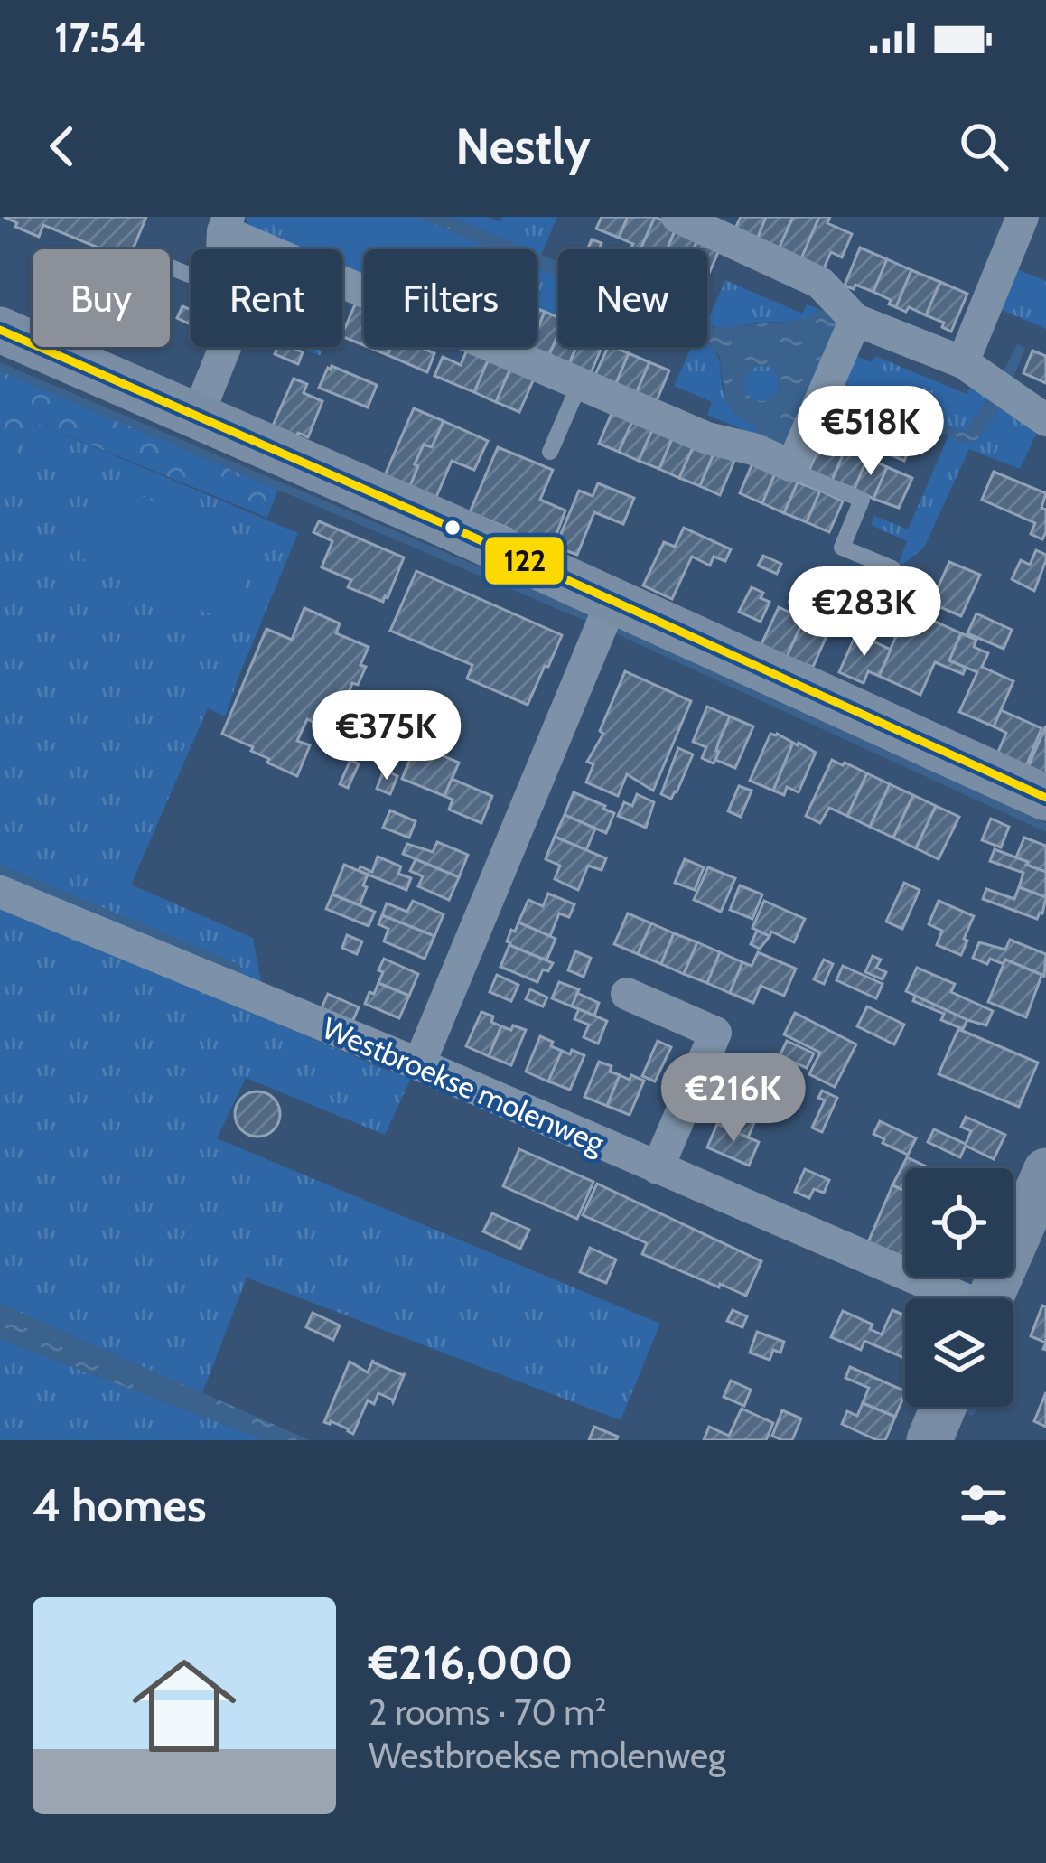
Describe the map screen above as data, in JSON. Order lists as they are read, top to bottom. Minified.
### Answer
{"streets":{"street":["Westbroekse molenweg"]},"lines":["transit line 122"],"page":{"status":"17:54","header":"Nestly","chip":["Buy","Rent","Filters","New"],"price":["€518K","€283K","€375K","€216K"],"heading":"4 homes","list":[{"name":"€216,000","note":"2 rooms · 70 m² · Westbroekse molenweg"}]}}
